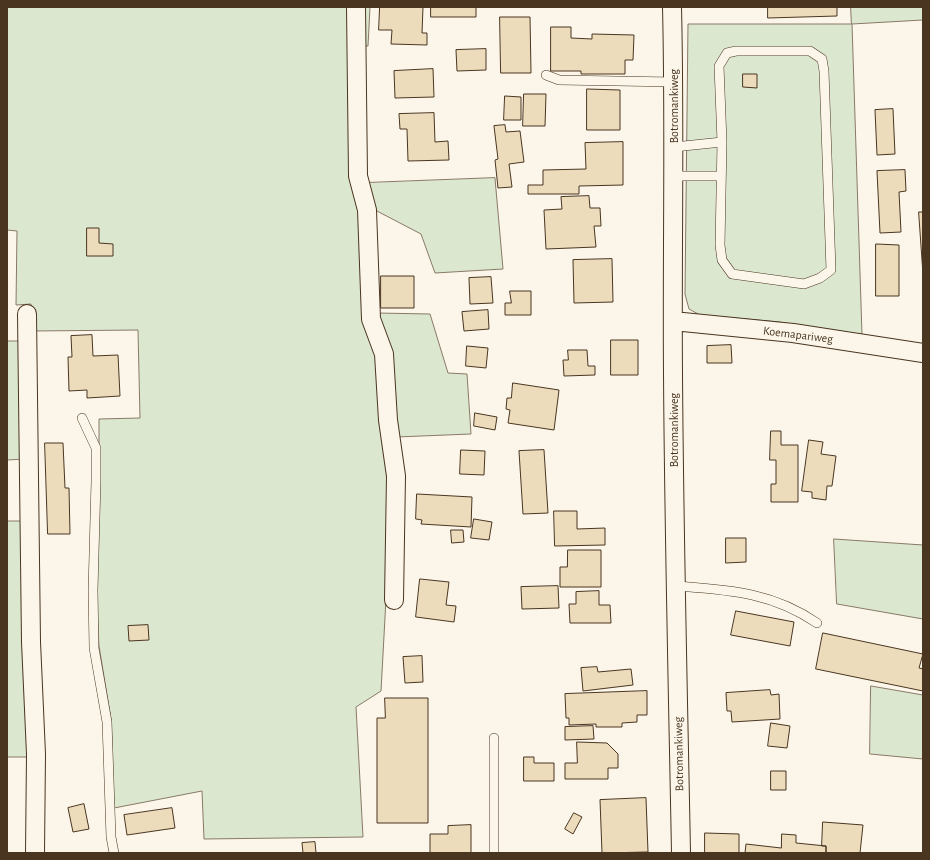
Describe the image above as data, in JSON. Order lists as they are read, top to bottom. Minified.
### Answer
{"streets":{"street":["Botromankiweg","Koemapariweg"]},"crossings":[["Botromankiweg","Koemapariweg"]]}
